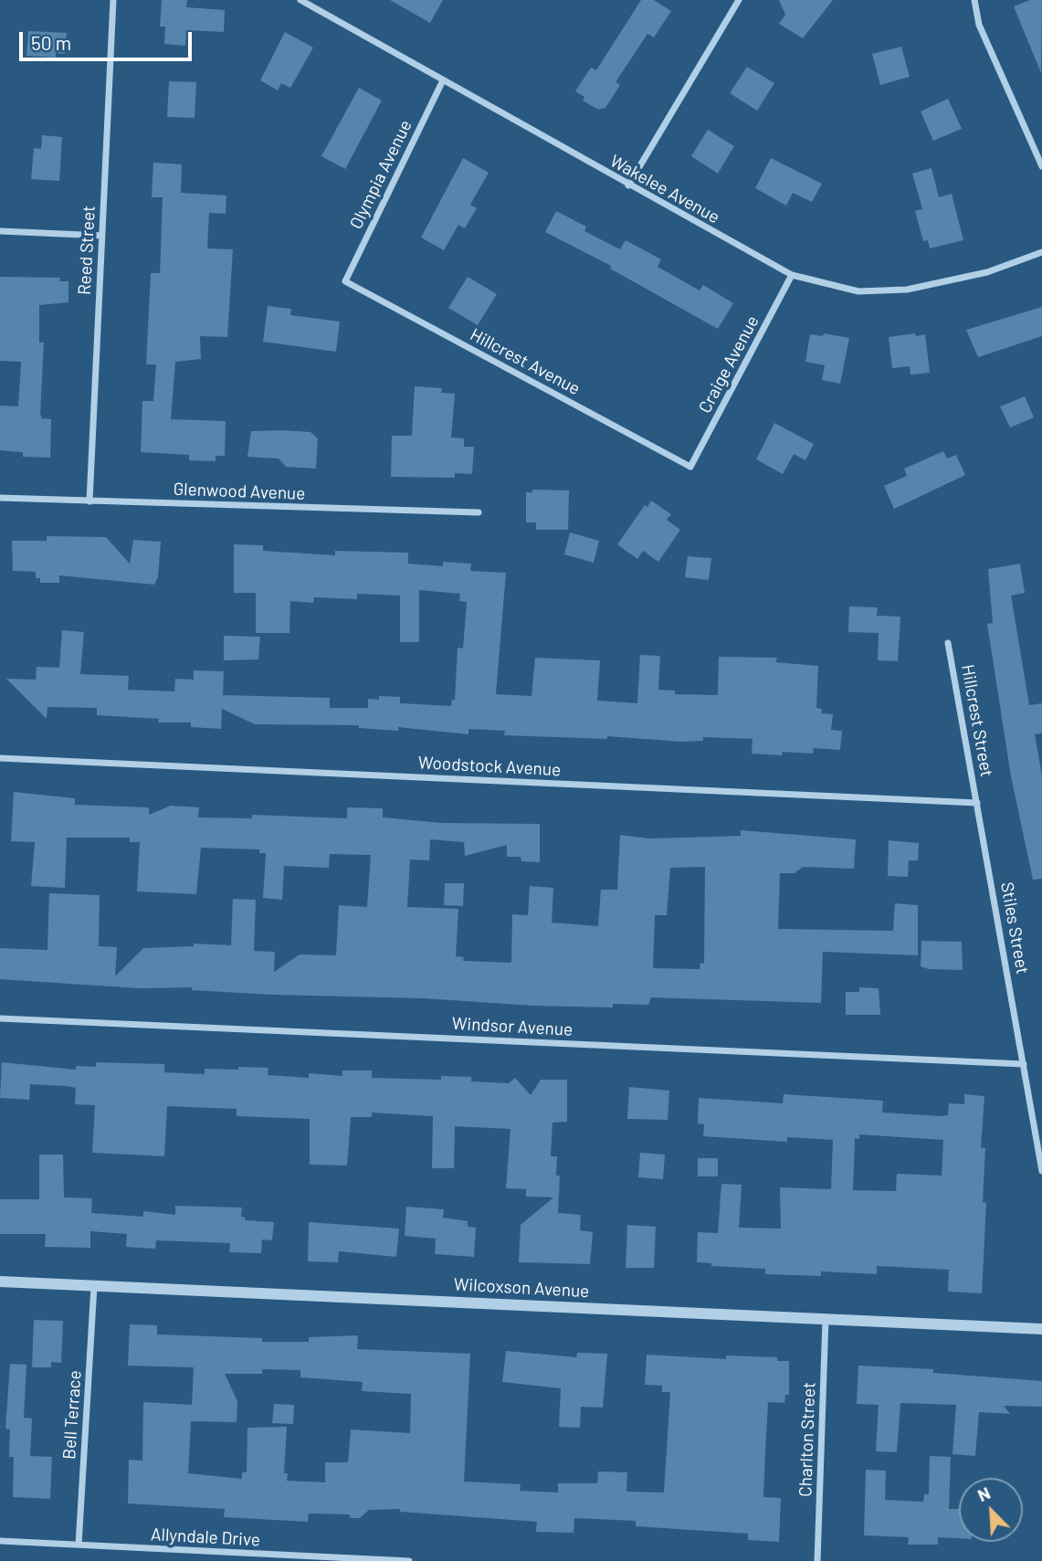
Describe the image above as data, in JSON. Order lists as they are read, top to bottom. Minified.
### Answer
{"streets":{"street":["Olympia Avenue","Wakelee Avenue","Reed Street","Hillcrest Avenue","Craige Avenue","Glenwood Avenue","Hillcrest Street","Woodstock Avenue","Stiles Street","Windsor Avenue","Wilcoxson Avenue","Bell Terrace","Charlton Street","Allyndale Drive"]},"crossings":[["Olympia Avenue","Wakelee Avenue"],["Olympia Avenue","Hillcrest Avenue"],["Wakelee Avenue","Craige Avenue"],["Reed Street","Glenwood Avenue"],["Hillcrest Avenue","Craige Avenue"],["Hillcrest Street","Woodstock Avenue"],["Hillcrest Street","Stiles Street"],["Woodstock Avenue","Stiles Street"],["Stiles Street","Windsor Avenue"],["Wilcoxson Avenue","Bell Terrace"],["Wilcoxson Avenue","Charlton Street"],["Bell Terrace","Allyndale Drive"]],"scale_bar":"50 m","north":"top left"}
